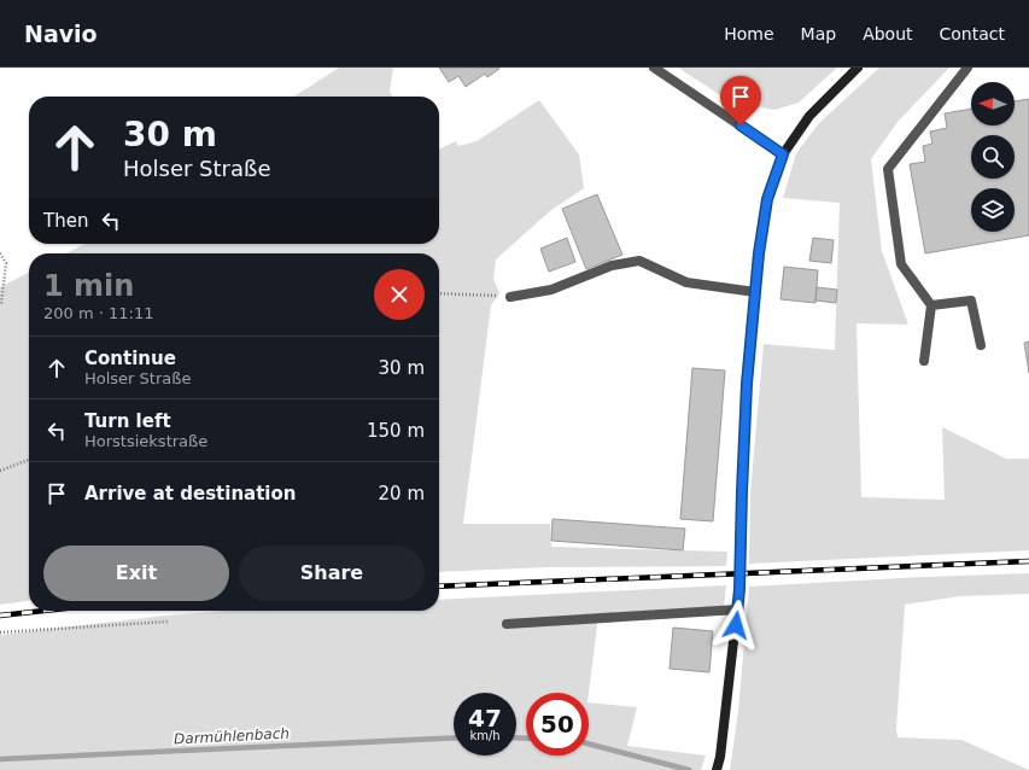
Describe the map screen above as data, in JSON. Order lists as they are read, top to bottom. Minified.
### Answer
{"water":["Darmühlenbach"],"north":"left","page":{"header":"Navio","nav":["Home","Map","About","Contact"],"turn":["30 m","Holser Straße"],"then":"Then","heading":["1 min","200 m · 11:11"],"list":[{"name":"Continue","note":"Holser Straße","value":"30 m"},{"name":"Turn left","note":"Horstsiekstraße","value":"150 m"},{"name":"Arrive at destination","value":"20 m"}],"buttons":["Exit","Share"],"speed":"47 km/h","limit":"50"}}
